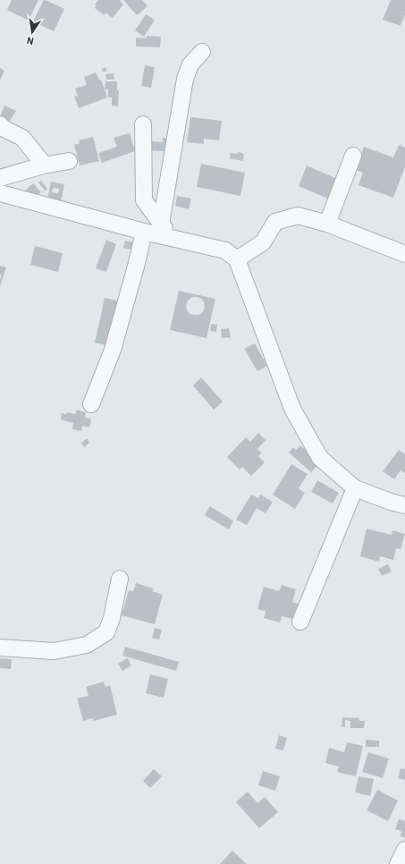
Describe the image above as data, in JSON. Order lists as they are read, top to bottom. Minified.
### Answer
{"north":"bottom"}
